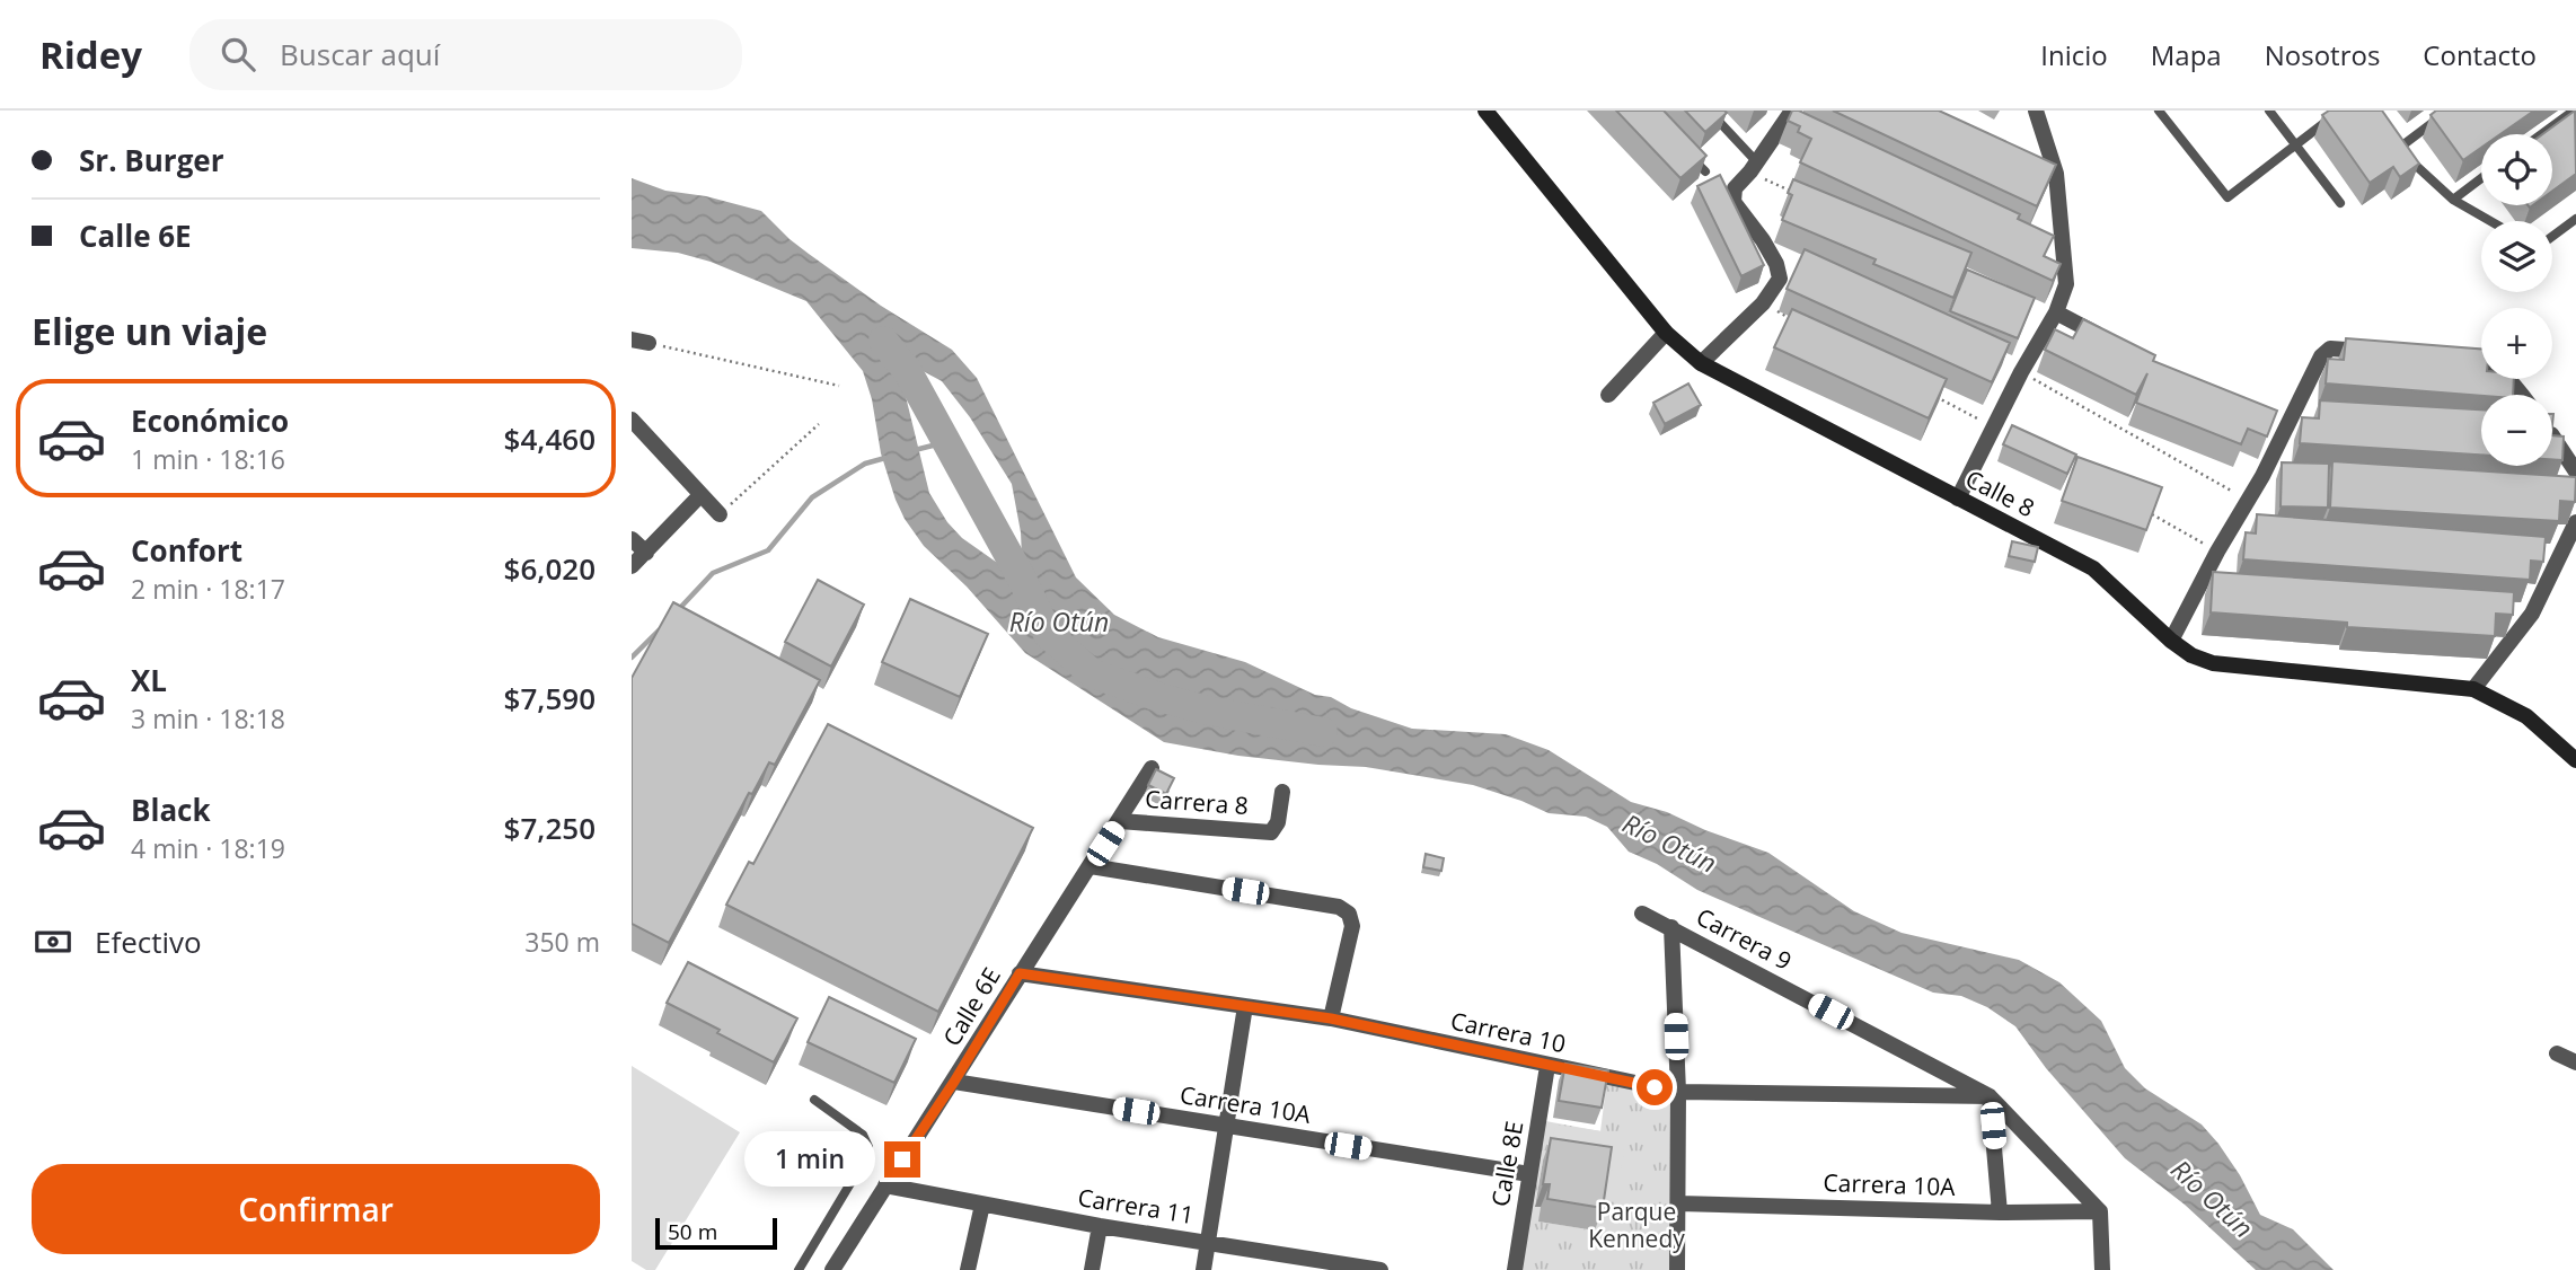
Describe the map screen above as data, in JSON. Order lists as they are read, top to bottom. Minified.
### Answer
{"streets":{"street":["Calle 8","Carrera 8","Carrera 9","Calle 6E","Carrera 10","Carrera 10A","Calle 8E","Carrera 11"]},"crossings":[["Carrera 8","Calle 6E"],["Carrera 9","Carrera 10"],["Carrera 9","Carrera 10A"],["Calle 6E","Carrera 10"],["Calle 6E","Carrera 10A"],["Calle 6E","Carrera 11"],["Carrera 10","Calle 8E"],["Carrera 10A","Calle 8E"]],"water":["Río Otún"],"parks":["Parque Kennedy"],"scale_bar":"50 m","page":{"header":"Ridey","search":"Buscar aquí","nav":["Inicio","Mapa","Nosotros","Contacto"],"banner":["Sr. Burger","Calle 6E"],"map_buttons":["+","−"],"heading":"Elige un viaje","list":[{"name":"Económico","note":"1 min · 18:16","value":"$4,460"},{"name":"Confort","note":"2 min · 18:17","value":"$6,020"},{"name":"XL","note":"3 min · 18:18","value":"$7,590"},{"name":"Black","note":"4 min · 18:19","value":"$7,250"}],"pay":["Efectivo","350 m"],"bubble":"1 min","buttons":"Confirmar","scale":"50 m"}}
